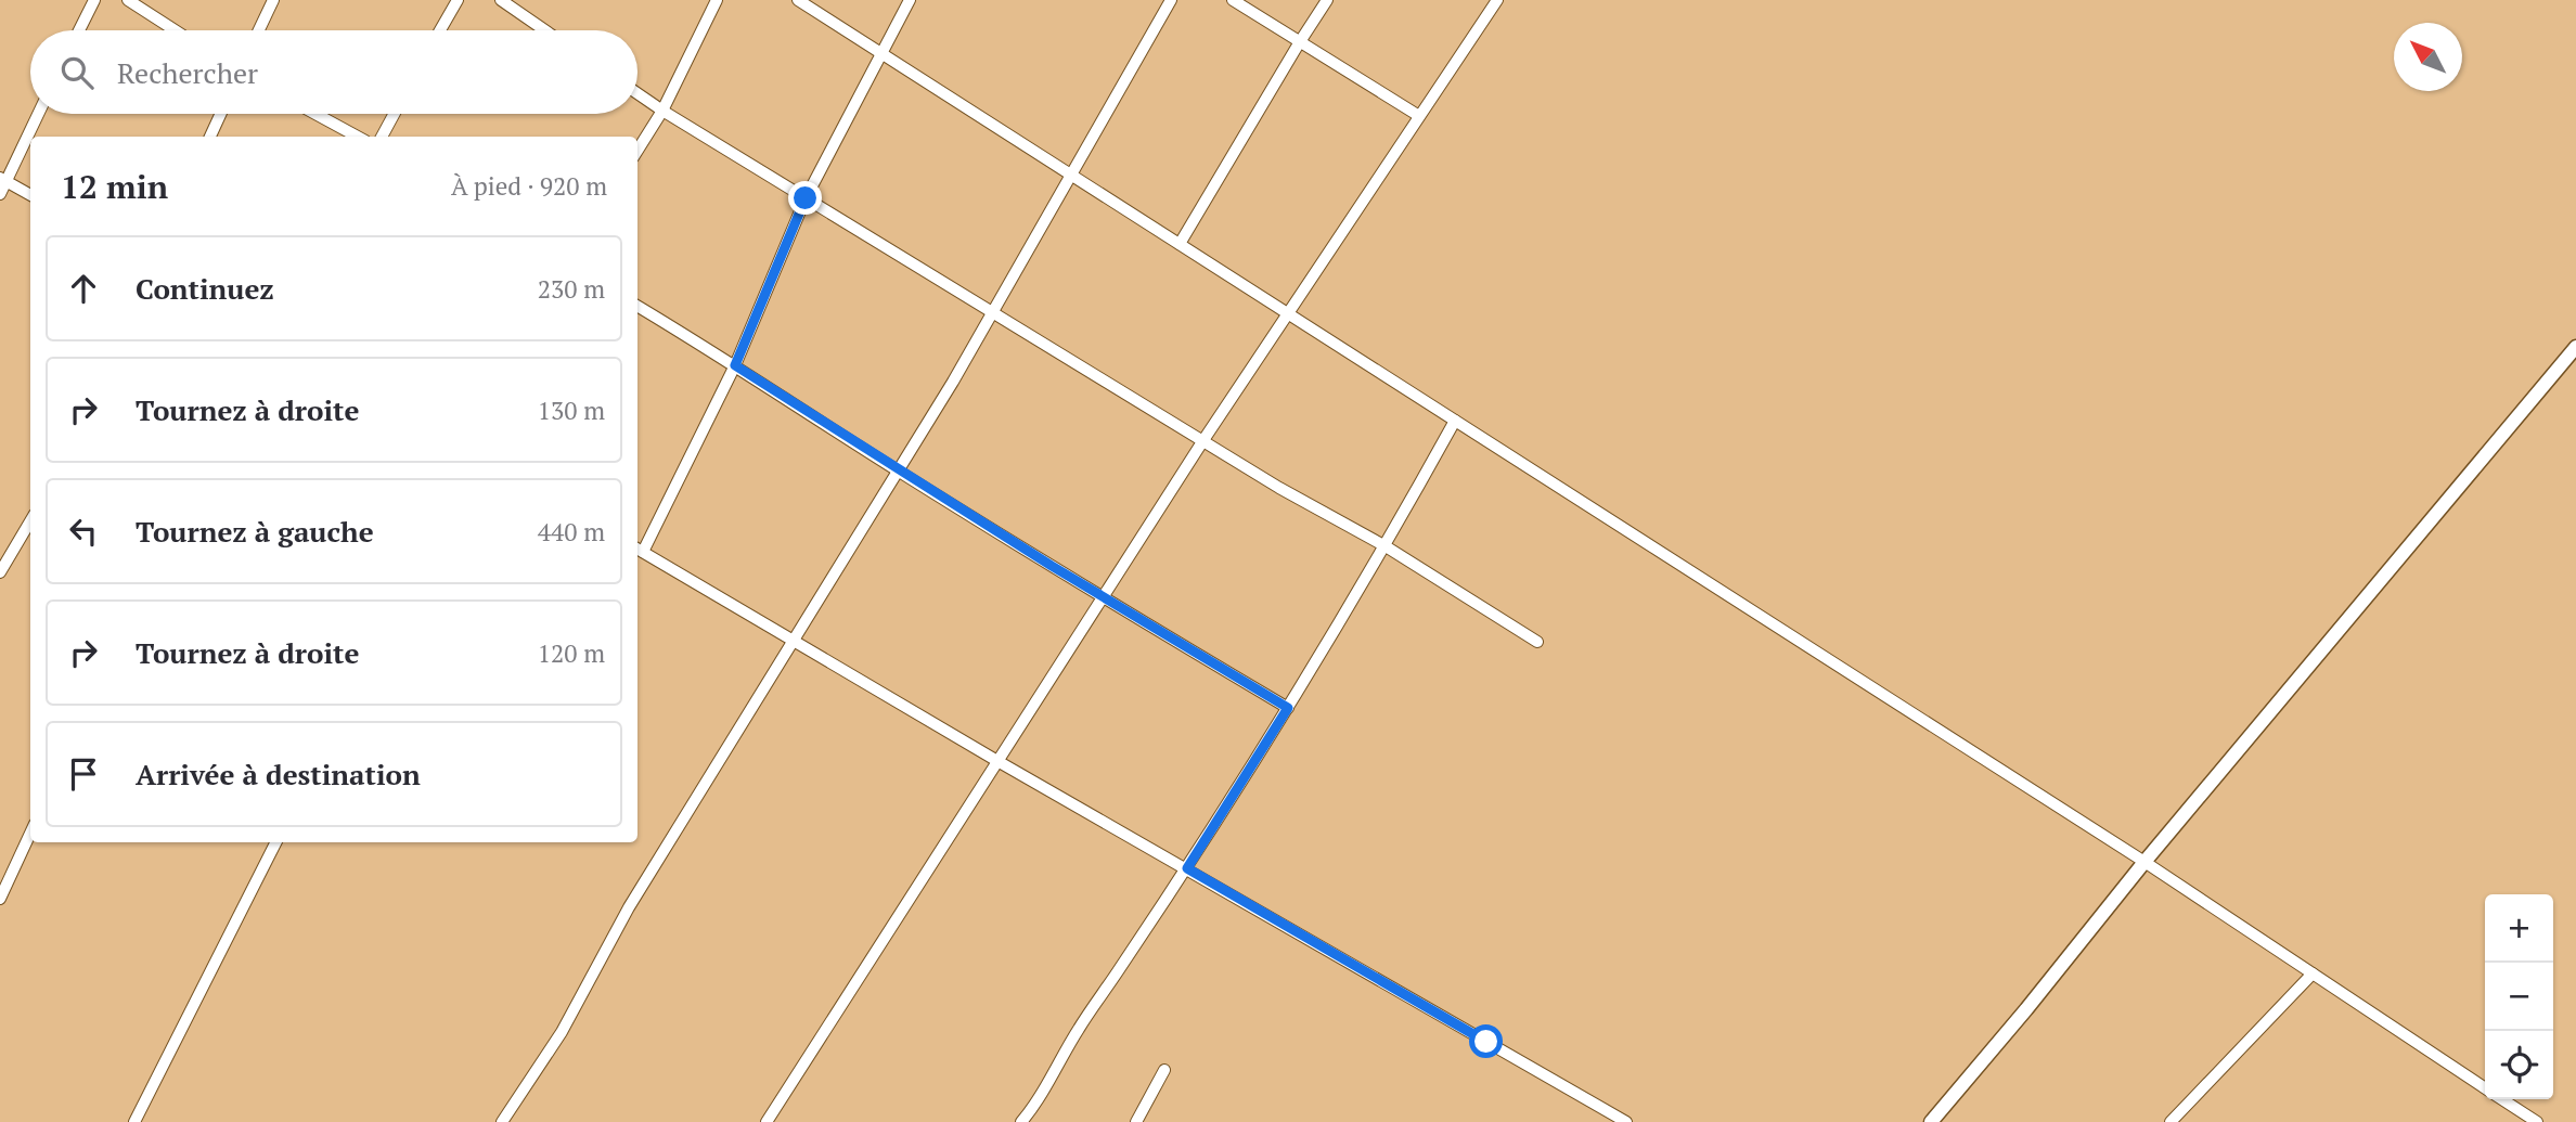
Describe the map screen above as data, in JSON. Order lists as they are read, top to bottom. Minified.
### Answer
{"north":"top left","page":{"search":"Rechercher","heading":["12 min","À pied · 920 m"],"list":[["Continuez","230 m"],["Tournez à droite","130 m"],["Tournez à gauche","440 m"],["Tournez à droite","120 m"],"Arrivée à destination"],"map_buttons":["+","−"]}}
